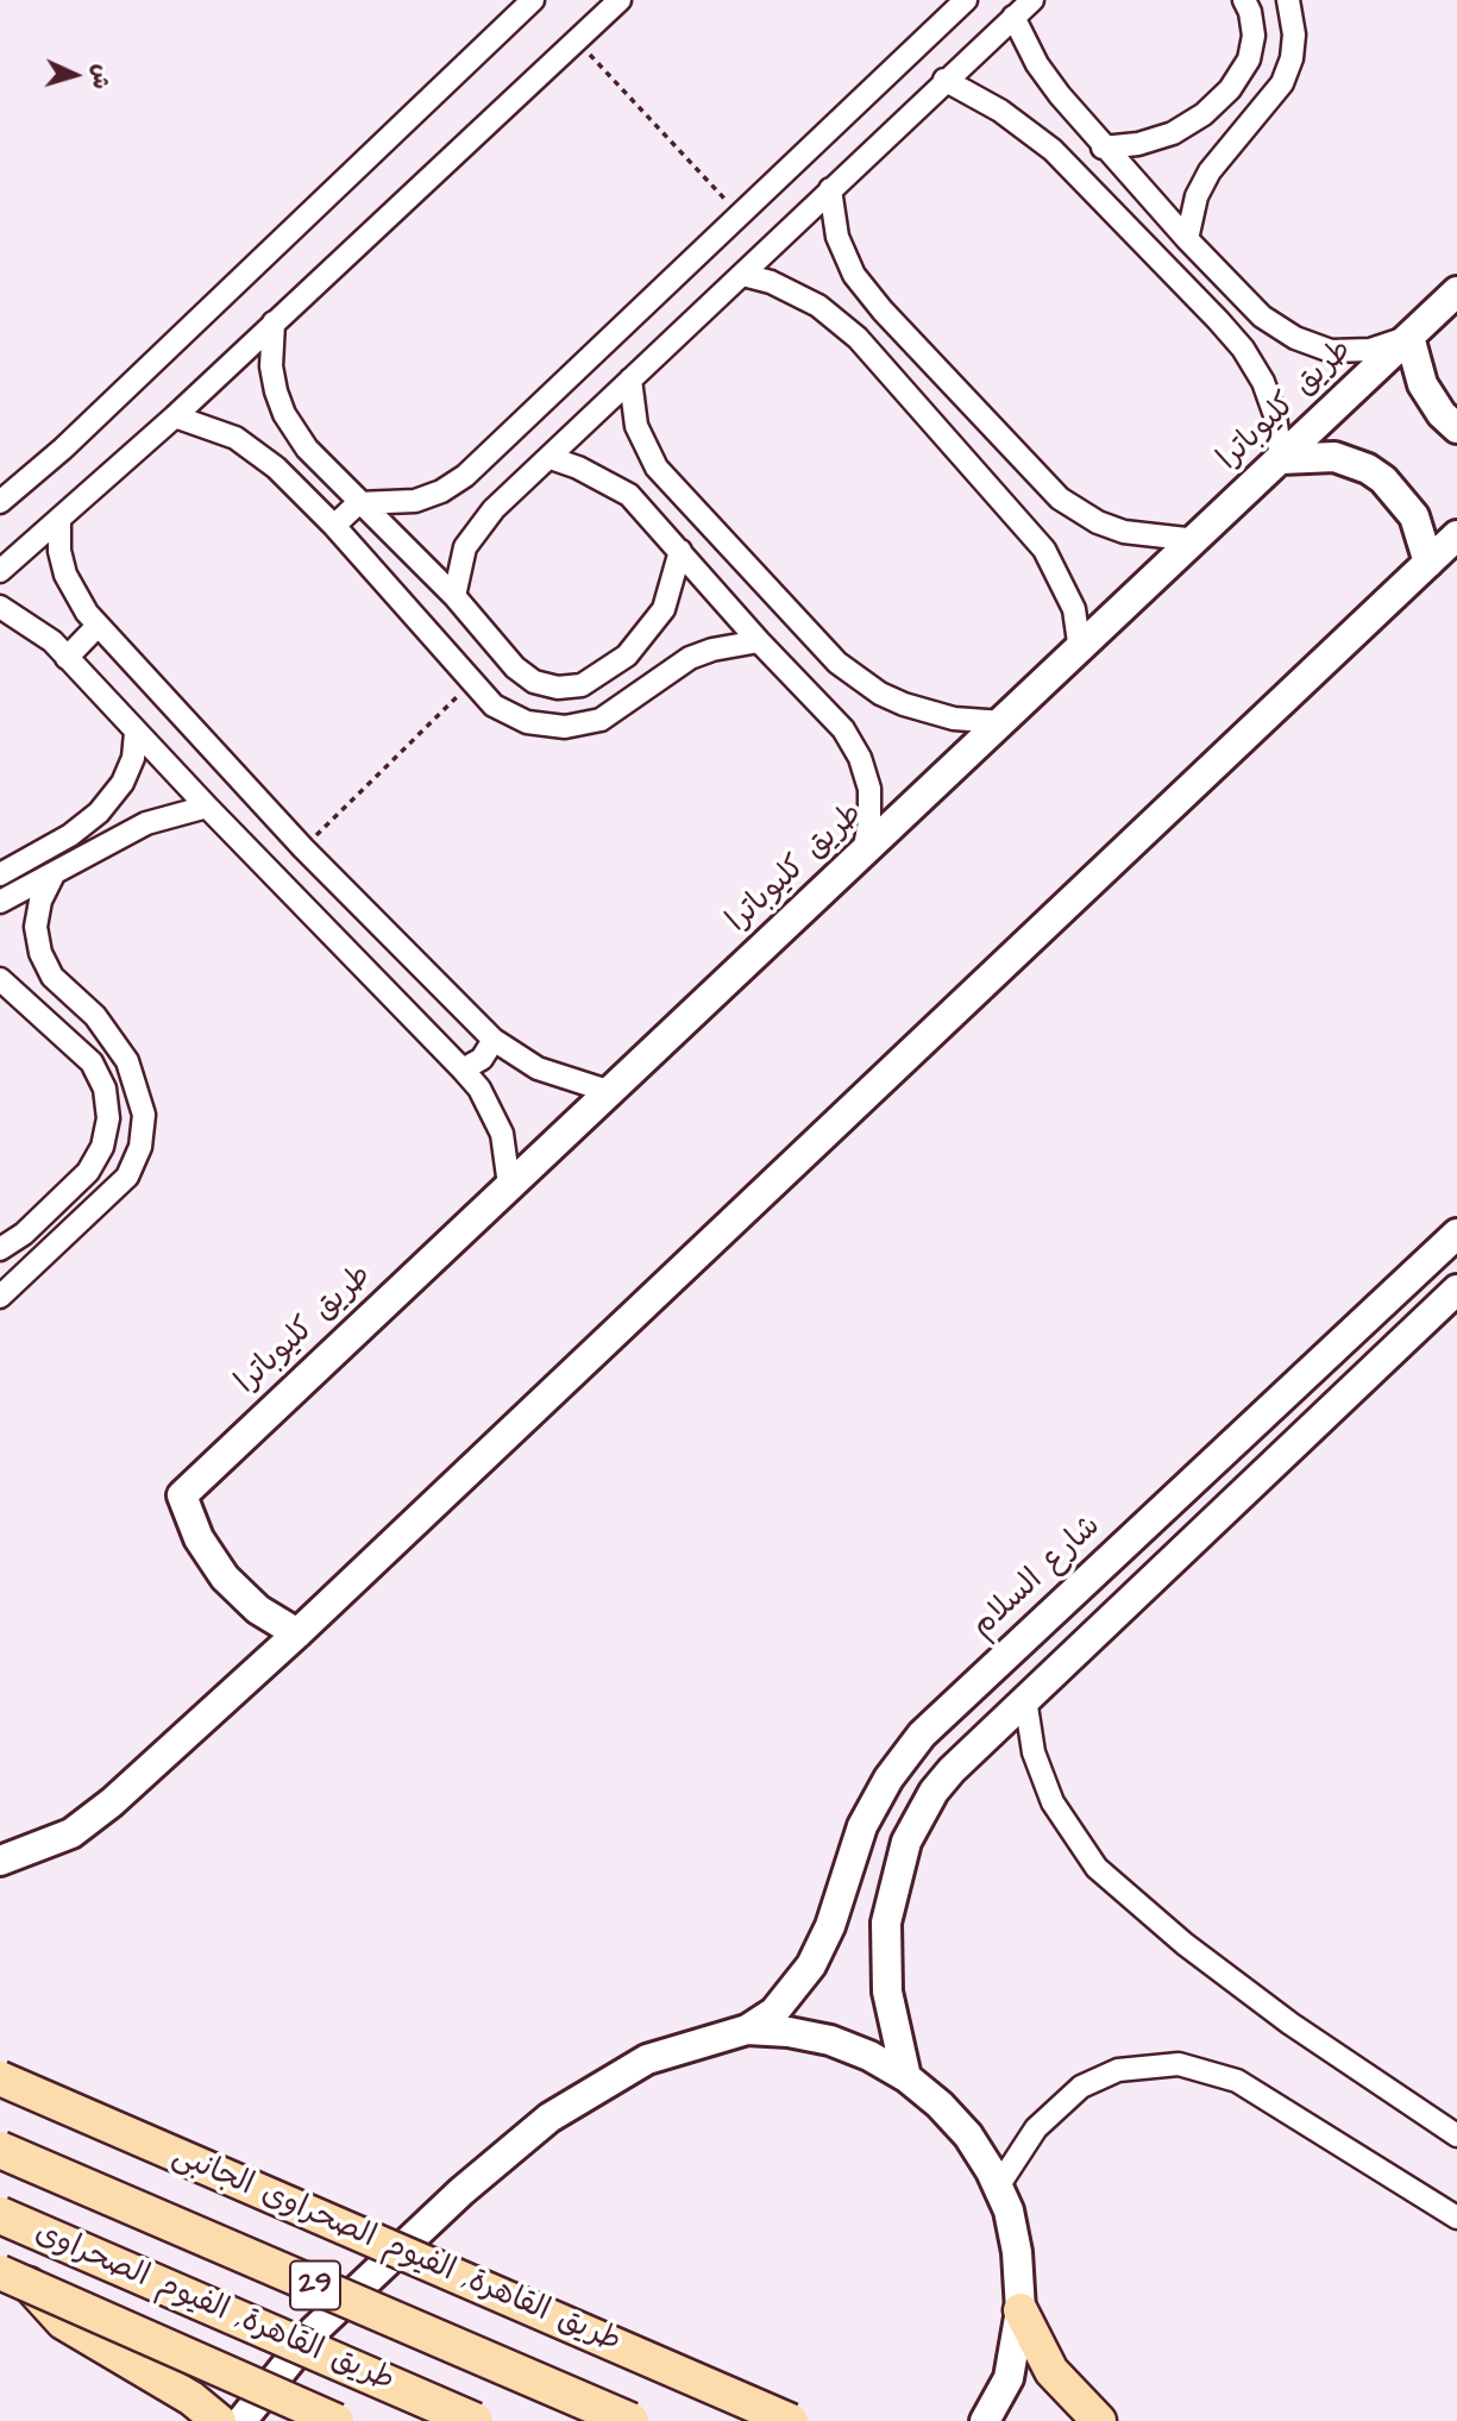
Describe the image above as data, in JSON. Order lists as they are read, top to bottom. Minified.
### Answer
{"streets":{"highway":["29","طريق القاهرة, الفيوم الصحراوى"],"main road":["طريق كليوباترا","شارع السلام","طريق القاهرة, الفيوم الصحراوى الجانبى"]},"north":"right"}
